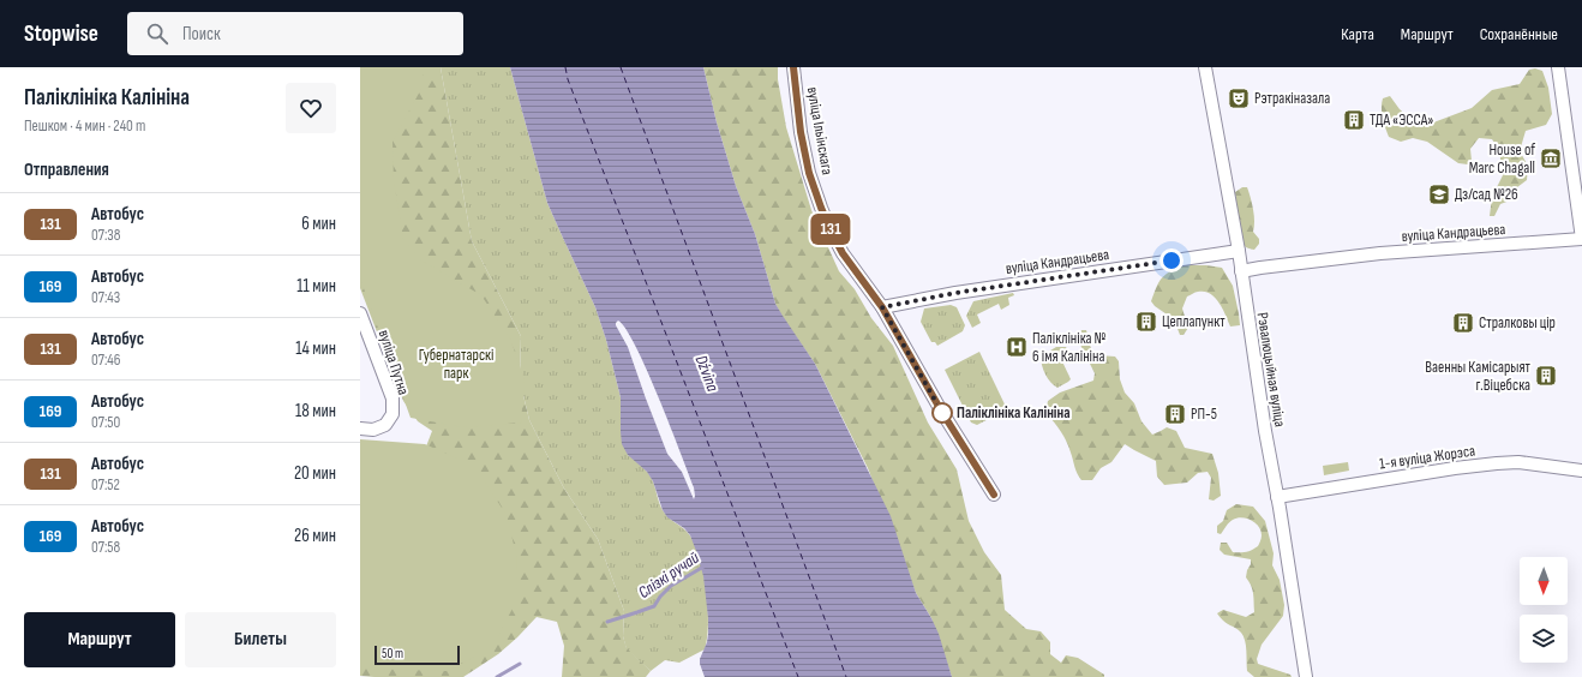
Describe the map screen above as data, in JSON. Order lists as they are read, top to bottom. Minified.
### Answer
{"streets":{"street":["вуліца Ільінскага","вуліца Кандрацьева","вуліца Путна","Рэвалюцыйная вуліца","1-я вуліца Жорэса"]},"crossings":[["вуліца Ільінскага","вуліца Кандрацьева"],["вуліца Кандрацьева","Рэвалюцыйная вуліца"],["Рэвалюцыйная вуліца","1-я вуліца Жорэса"]],"water":["Dźvina","Слізкі ручай"],"parks":["Губернатарскі парк"],"places":{"theatre":["Рэтракіназала"],"building":["ТДА «ЭССА»","Цеплапункт","Стралковы цір","Ваенны Камісарыят г.Віцебска","РП-5"],"museum":["House of Marc Chagall"],"school or university":["Дз/сад №26"],"hospital":["Паліклініка № 6 імя Калініна"],"other":["Паліклініка Калініна"]},"lines":["bus line 131"],"scale_bar":"50 m","north":"bottom","page":{"header":"Stopwise","search":"Поиск","nav":["Карта","Маршрут","Сохранённые"],"heading":[["Паліклініка Калініна","Пешком · 4 мин · 240 m"],"Отправления"],"on_map":"131","list":[{"mark":"131","name":"Автобус","note":"07:38","value":"6 мин"},{"mark":"169","name":"Автобус","note":"07:43","value":"11 мин"},{"mark":"131","name":"Автобус","note":"07:46","value":"14 мин"},{"mark":"169","name":"Автобус","note":"07:50","value":"18 мин"},{"mark":"131","name":"Автобус","note":"07:52","value":"20 мин"},{"mark":"169","name":"Автобус","note":"07:58","value":"26 мин"}],"buttons":["Маршрут","Билеты"],"scale":"50 m"}}
